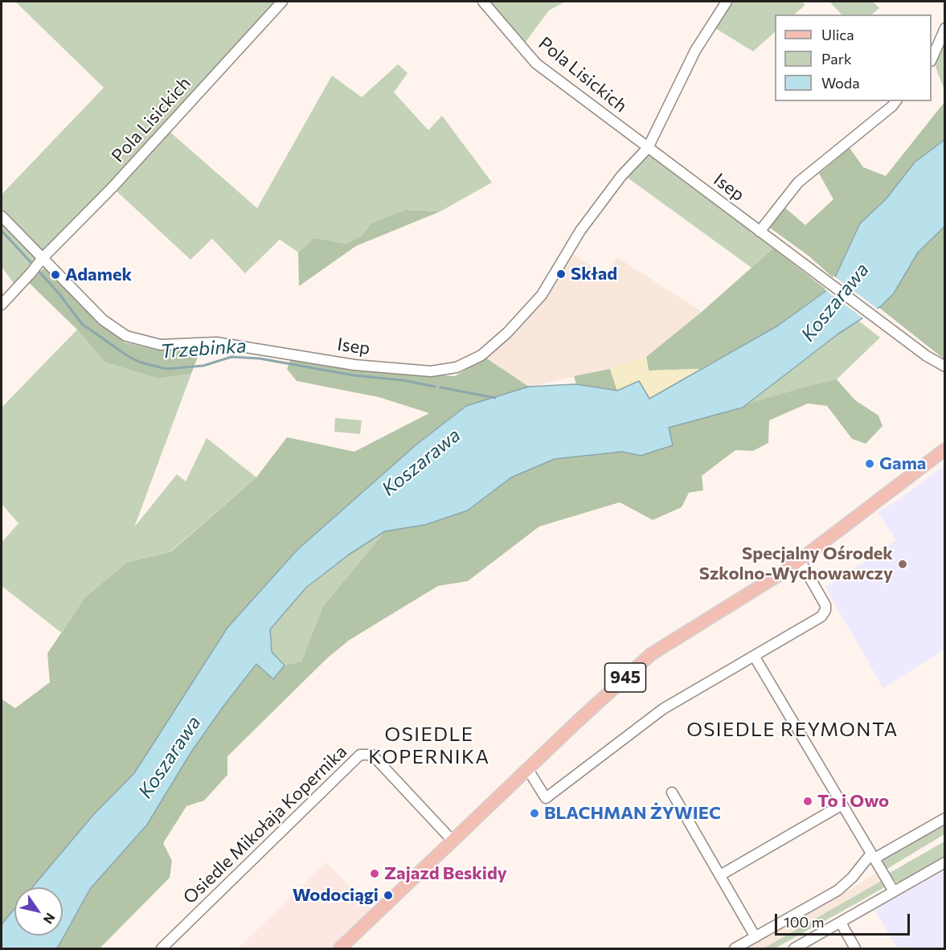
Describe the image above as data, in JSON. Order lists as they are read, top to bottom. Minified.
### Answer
{"streets":{"main road":["945"],"street":["Pola Lisickich","Isep","Osiedle Mikołaja Kopernika"]},"crossings":[["Pola Lisickich","Isep"],["945","Osiedle Mikołaja Kopernika"]],"districts":["OSIEDLE REYMONTA","OSIEDLE KOPERNIKA"],"water":["Koszarawa","Trzebinka"],"places":["Skład","Adamek","Gama","Specjalny Ośrodek Szkolno-Wychowawczy","To i Owo","BLACHMAN ŻYWIEC","Zajazd Beskidy","Wodociągi"],"legend":["Ulica","Park","Woda"],"scale_bar":"100 m","north":"bottom right"}
